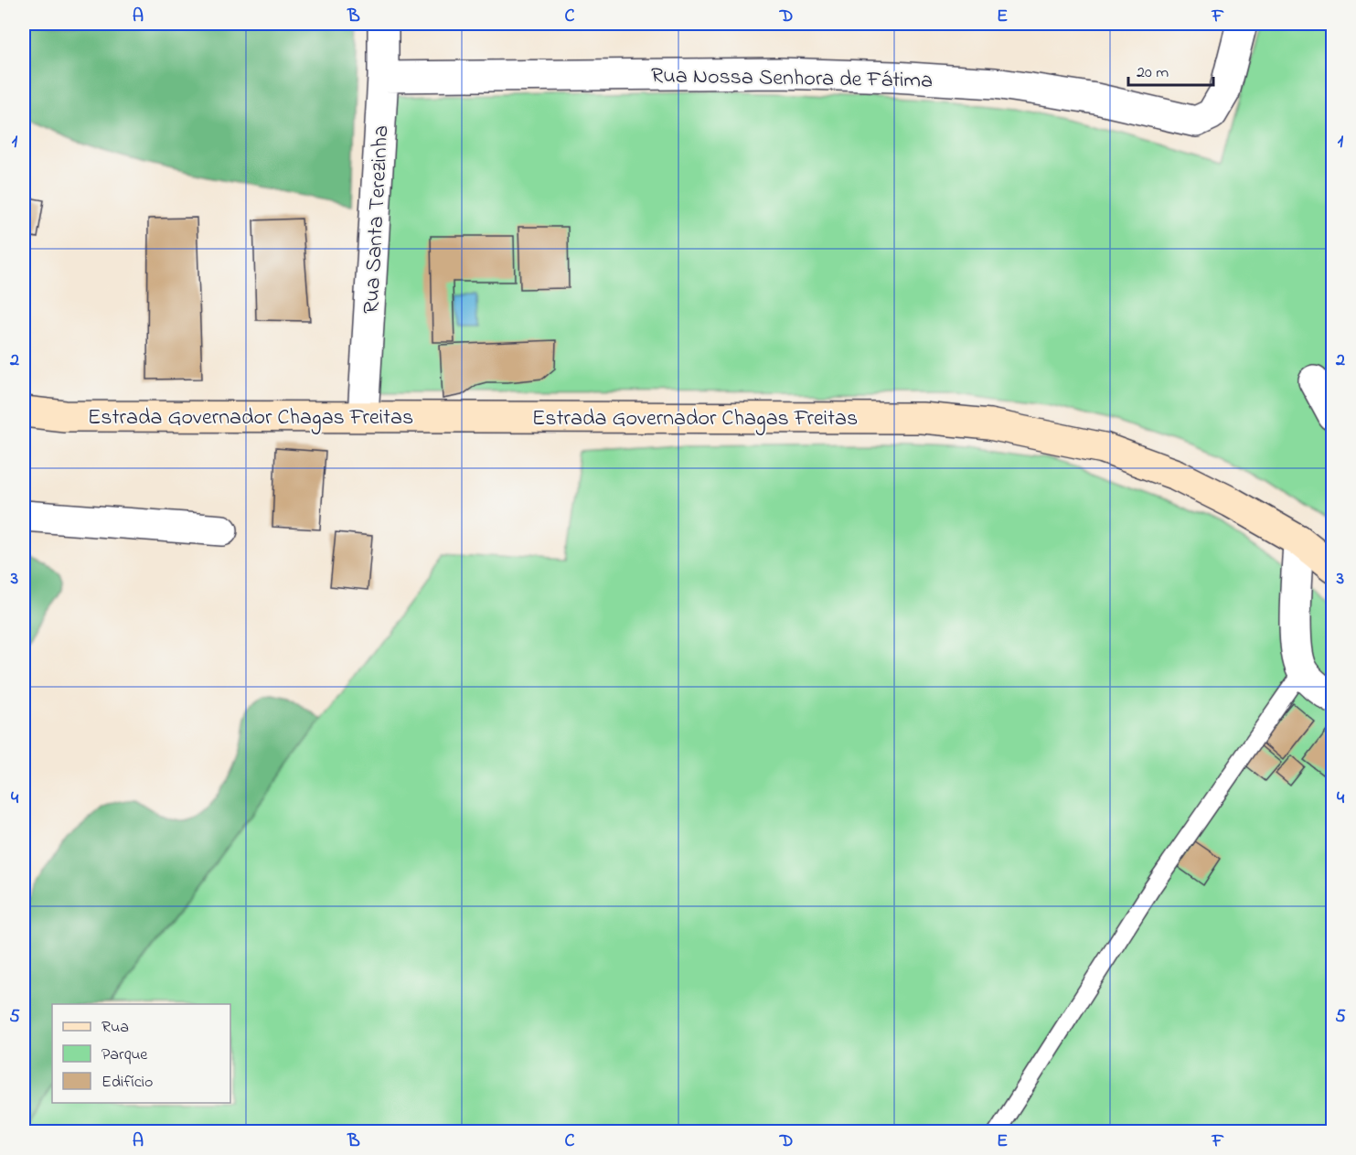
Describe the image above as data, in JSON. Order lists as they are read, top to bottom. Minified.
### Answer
{"streets":{"main road":["Estrada Governador Chagas Freitas"],"street":["Rua Nossa Senhora de Fátima","Rua Santa Terezinha"]},"crossings":[["Rua Nossa Senhora de Fátima","Rua Santa Terezinha"],["Rua Santa Terezinha","Estrada Governador Chagas Freitas"]],"legend":["Rua","Parque","Edifício"],"scale_bar":"20 m","grid":{"columns":["A","B","C","D","E","F"],"rows":["1","2","3","4","5"]}}
